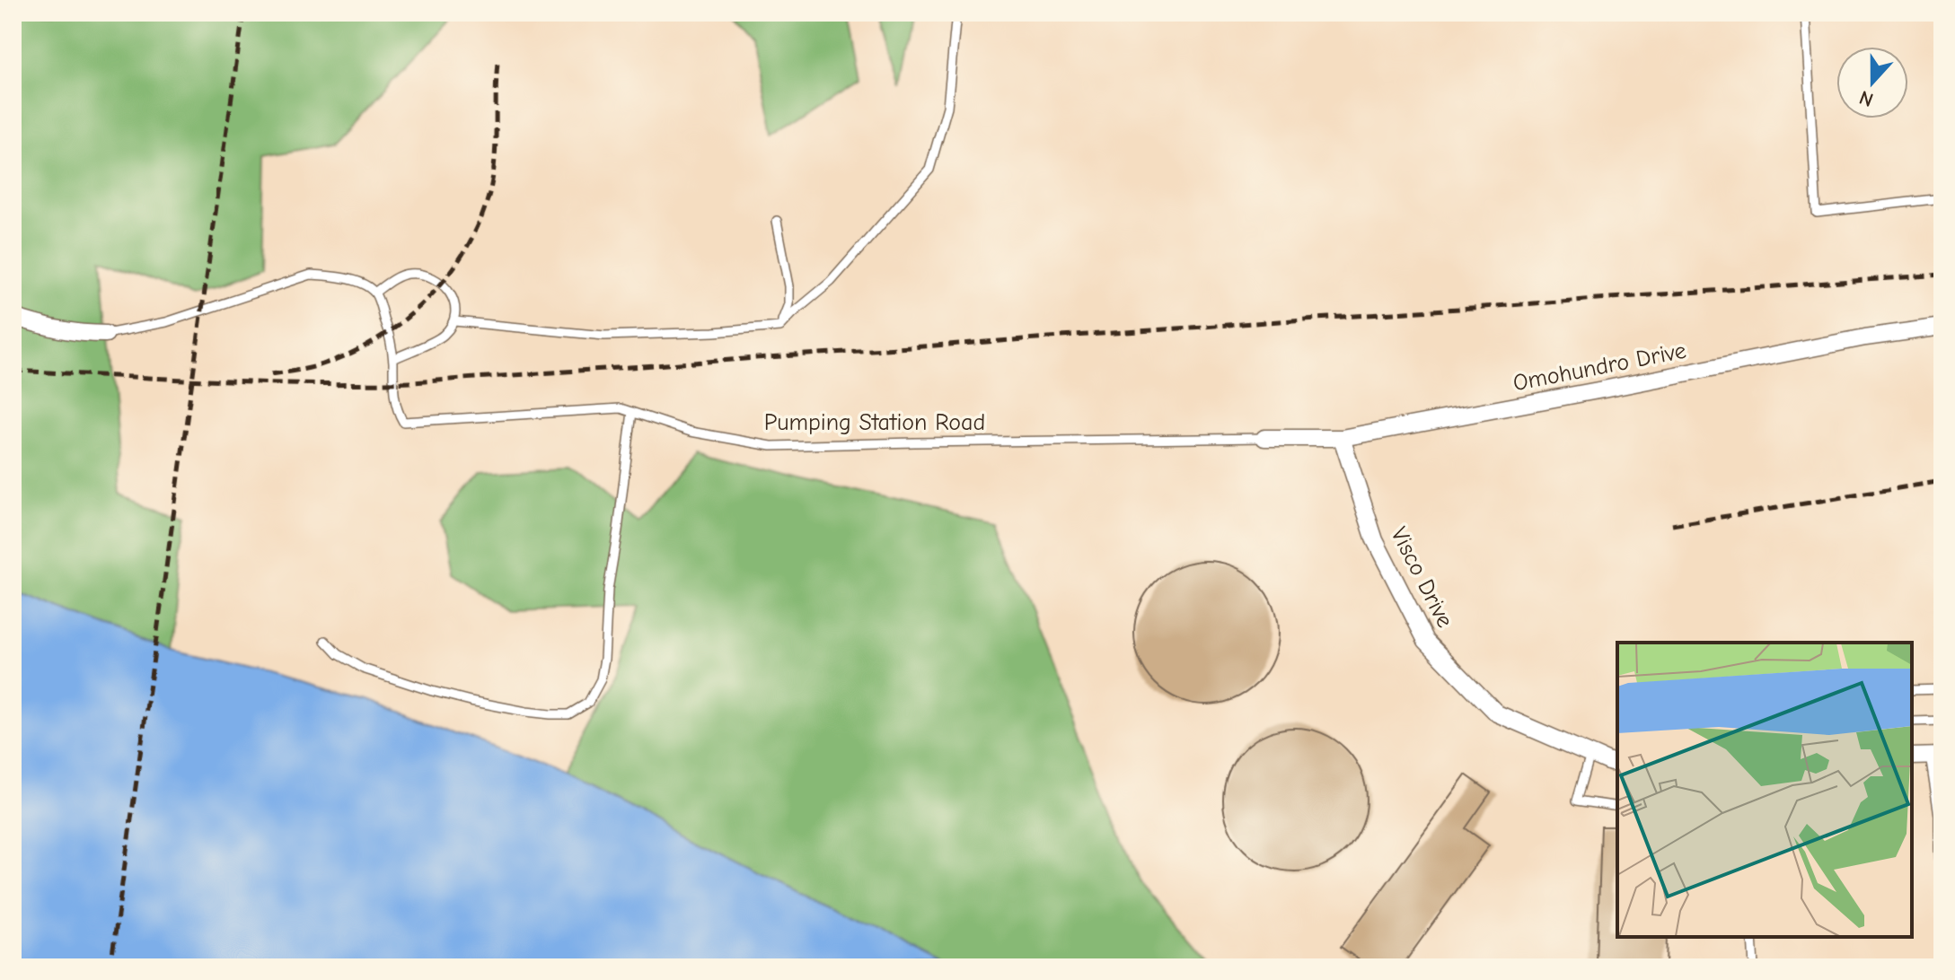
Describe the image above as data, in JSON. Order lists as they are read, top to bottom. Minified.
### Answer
{"streets":{"street":["Omohundro Drive","Visco Drive"],"lane":["Pumping Station Road"]},"crossings":[["Omohundro Drive","Pumping Station Road"],["Omohundro Drive","Visco Drive"]],"north":"bottom"}
